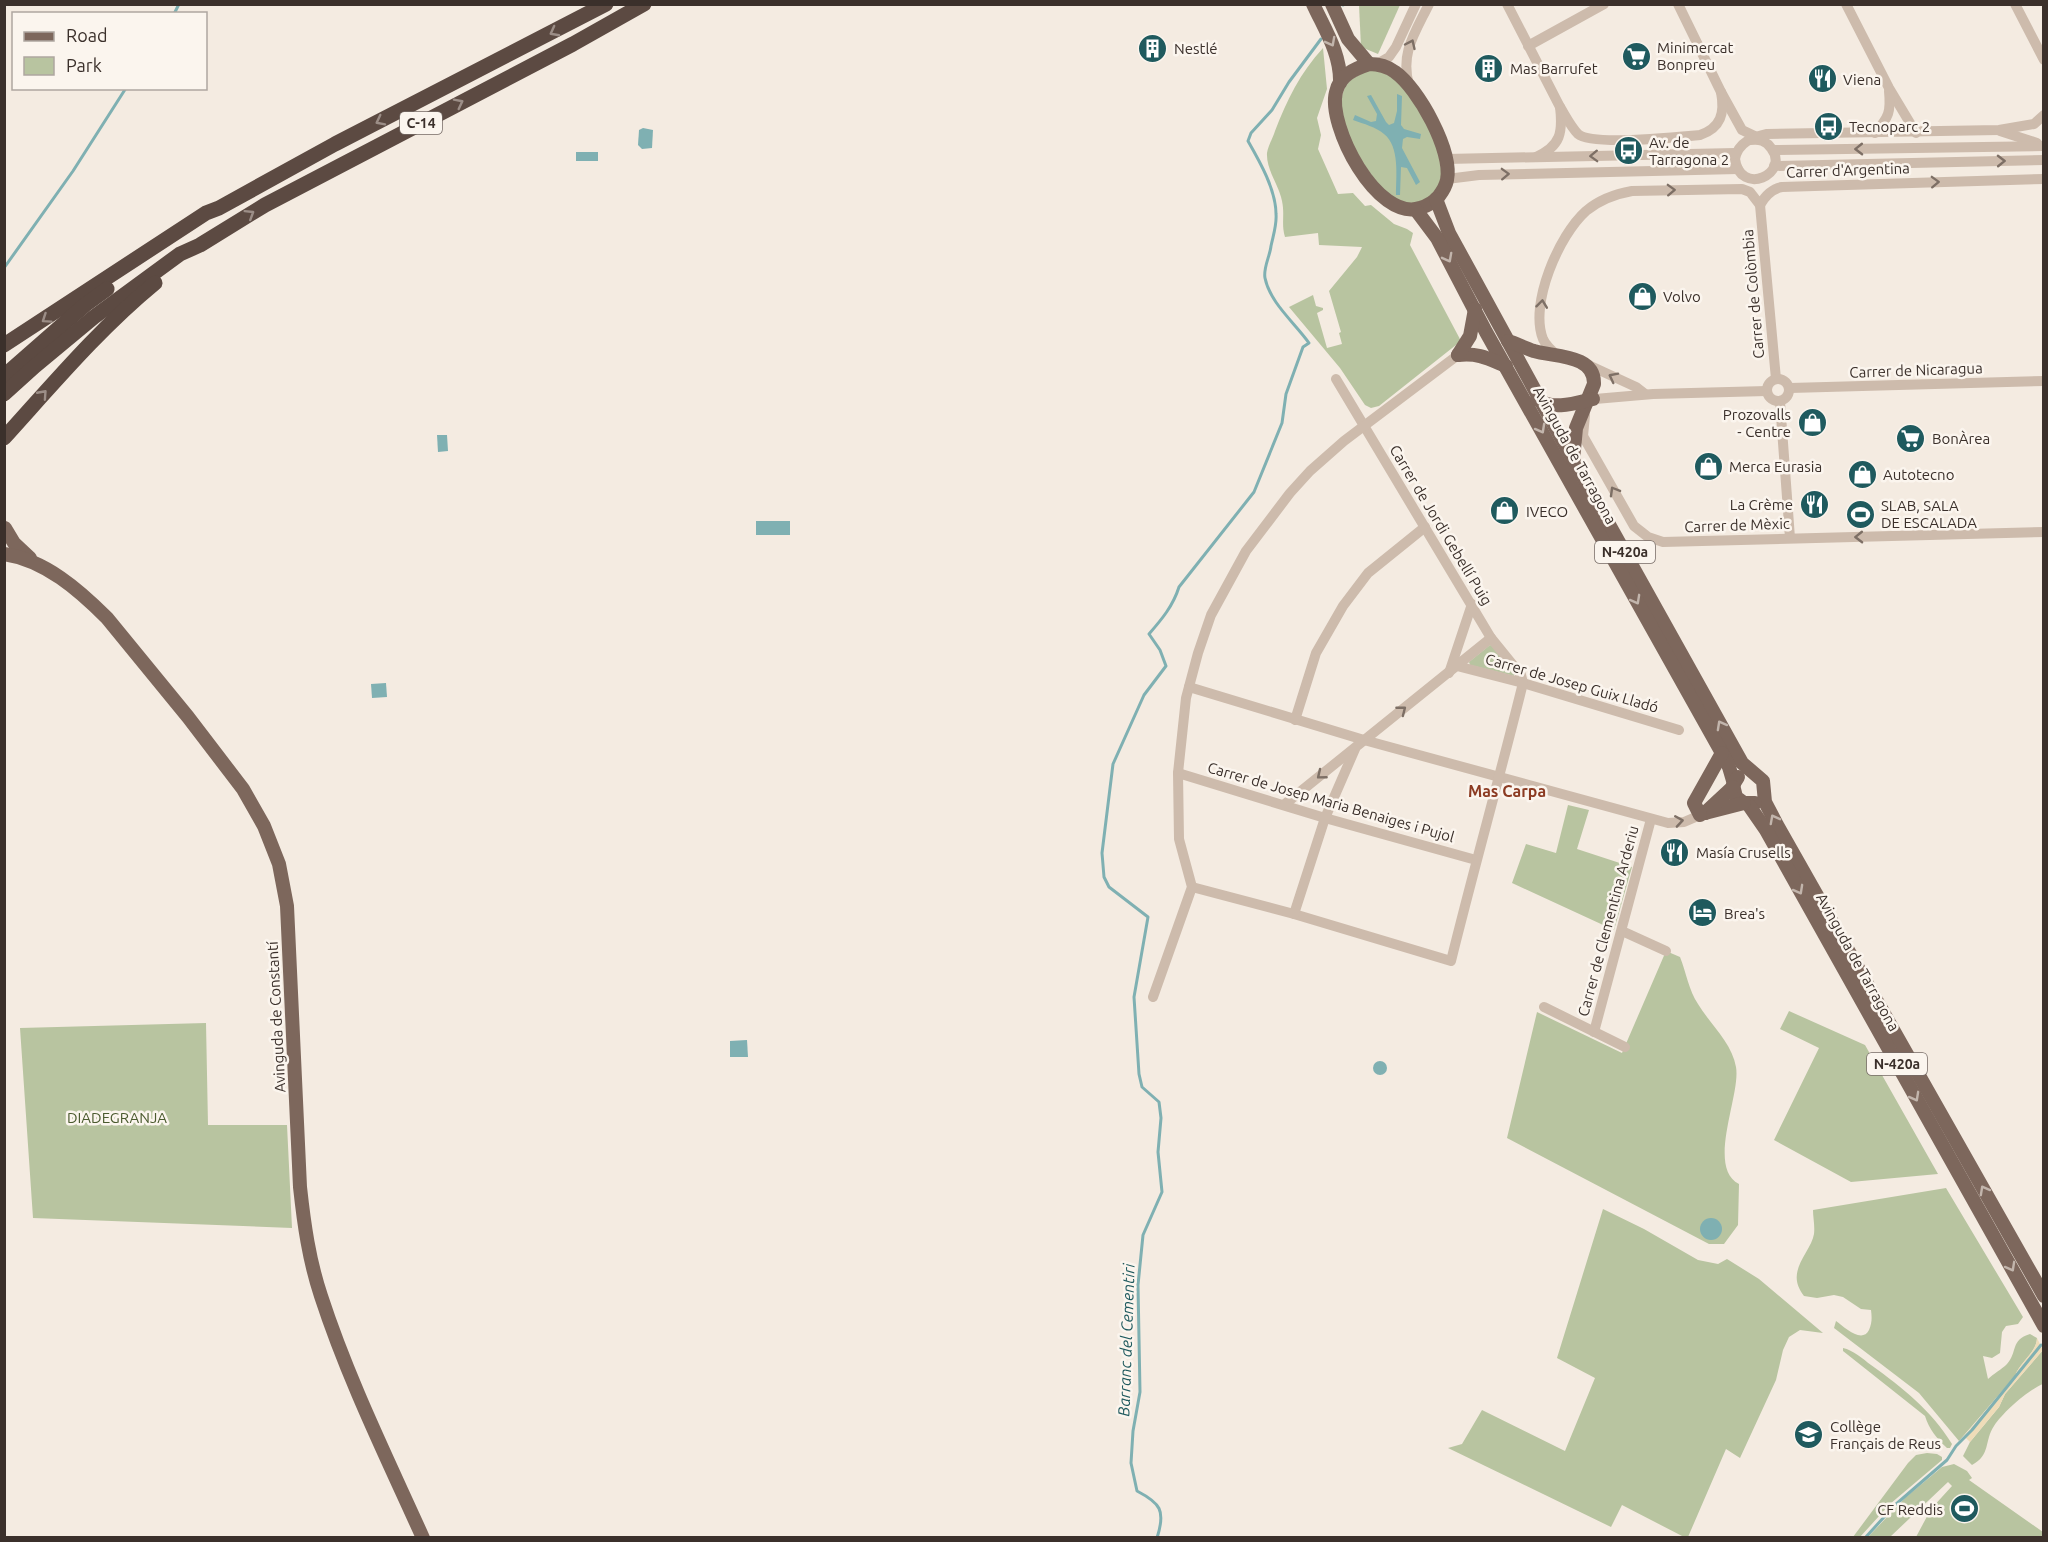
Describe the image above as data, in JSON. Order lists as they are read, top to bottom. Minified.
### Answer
{"streets":{"highway":["C-14"],"main road":["Avinguda de Tarragona","N-420a","Avinguda de Constantí"],"street":["Carrer d'Argentina","Carrer de Colòmbia","Carrer de Nicaragua","Carrer de Jordi Gebellí Puig","Carrer de Mèxic","Carrer de Josep Guix Lladó","Carrer de Josep Maria Benaiges i Pujol","Carrer de Clementina Arderiu"]},"crossings":[["Carrer d'Argentina","Carrer de Colòmbia"],["Carrer de Colòmbia","Carrer de Nicaragua"],["Avinguda de Tarragona","N-420a"],["Carrer de Jordi Gebellí Puig","Carrer de Josep Guix Lladó"]],"one_way":["Carrer de Mèxic"],"districts":["Mas Carpa"],"water":["Barranc del Cementiri"],"parks":["DIADEGRANJA"],"places":{"building":["Nestlé","Mas Barrufet"],"supermarket":["Minimercat Bonpreu","BonÀrea"],"restaurant":["Viena","La Crème","Masía Crusells"],"bus stop":["Tecnoparc 2","Av. de Tarragona 2"],"shop":["Volvo","Prozovalls - Centre","Merca Eurasia","Autotecno","IVECO"],"sports":["SLAB, SALA DE ESCALADA","CF Reddis"],"hotel":["Brea's"],"school or university":["Collège Français de Reus"]},"legend":["Road","Park"]}
